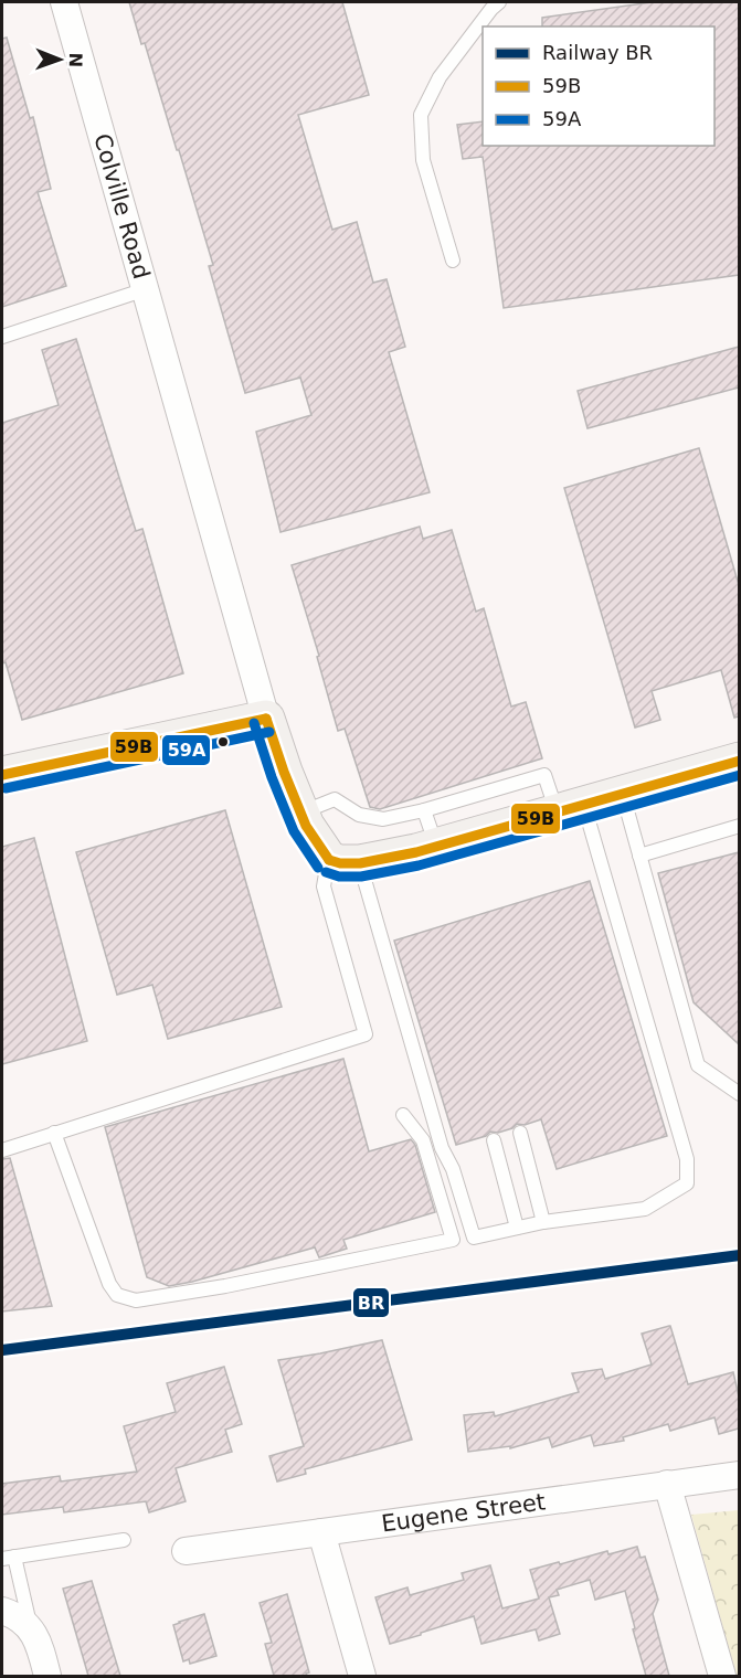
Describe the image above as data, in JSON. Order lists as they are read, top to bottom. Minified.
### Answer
{"streets":{"street":["Colville Road","Eugene Street"]},"lines":["transit line 59B","transit line 59A","rail line BR"],"legend":["Railway BR","59B","59A"],"north":"right"}
